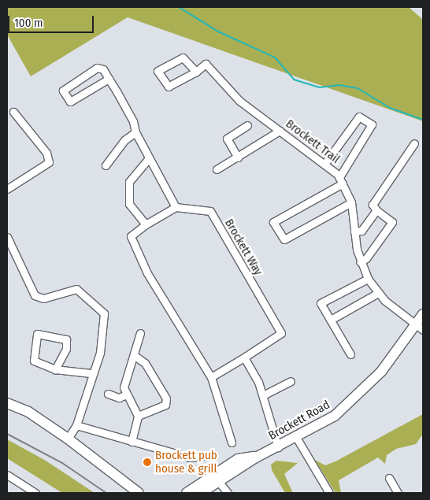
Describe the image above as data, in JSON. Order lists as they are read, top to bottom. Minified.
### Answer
{"streets":{"street":["Brockett Trail","Brockett Way","Brockett Road"]},"crossings":[["Brockett Trail","Brockett Road"]],"places":["Brockett pub house & grill"],"scale_bar":"100 m"}
